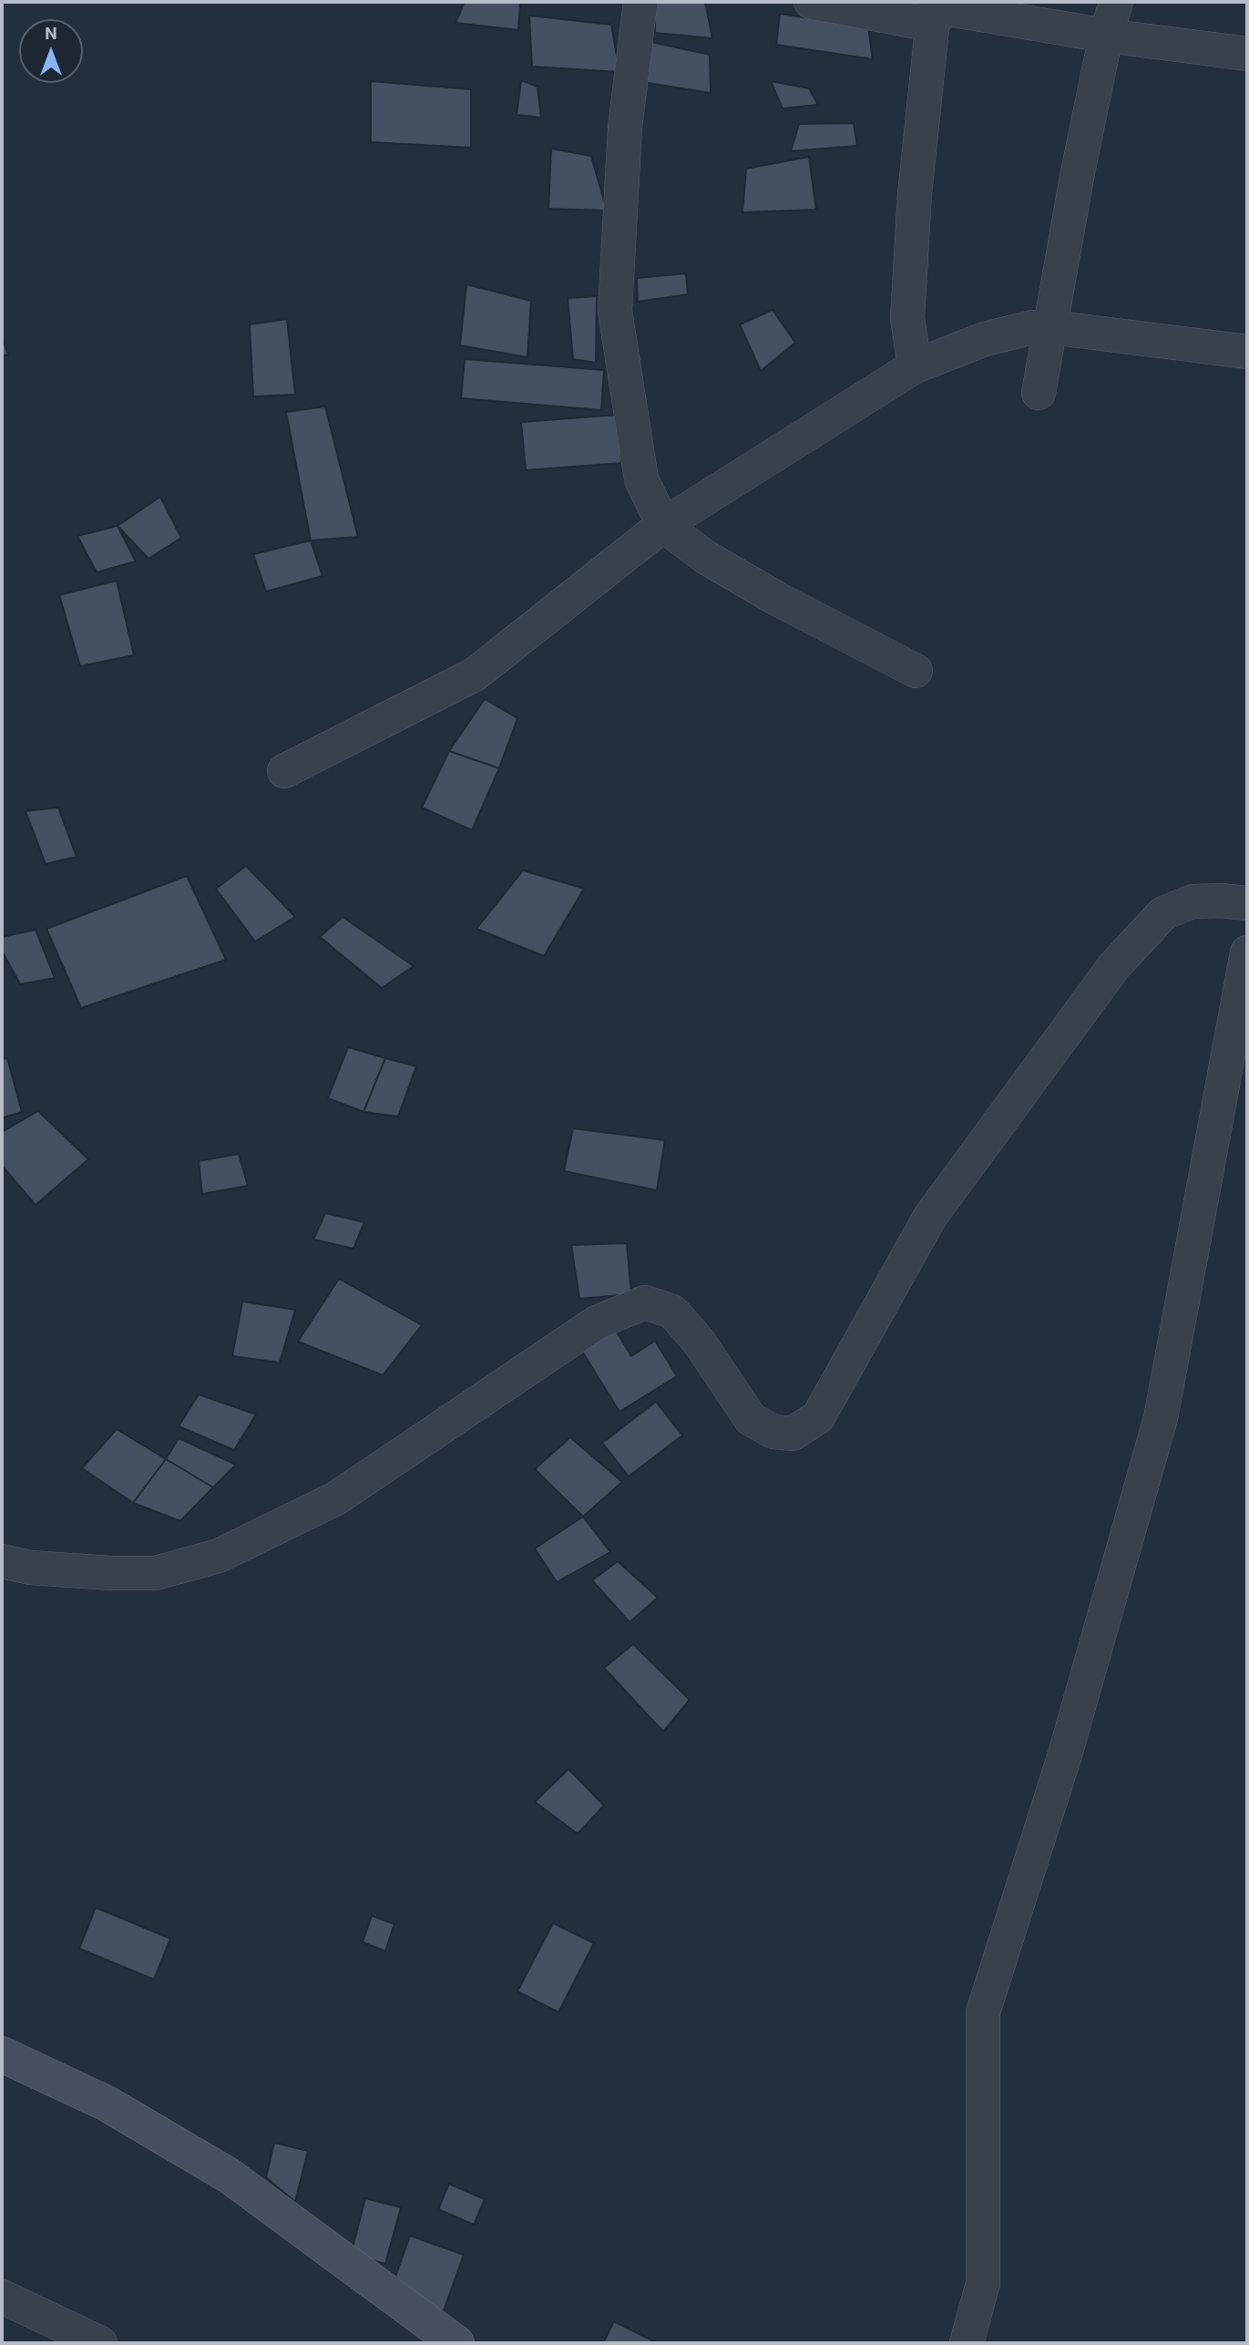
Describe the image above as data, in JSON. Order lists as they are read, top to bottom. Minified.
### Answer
{"north":"top"}
